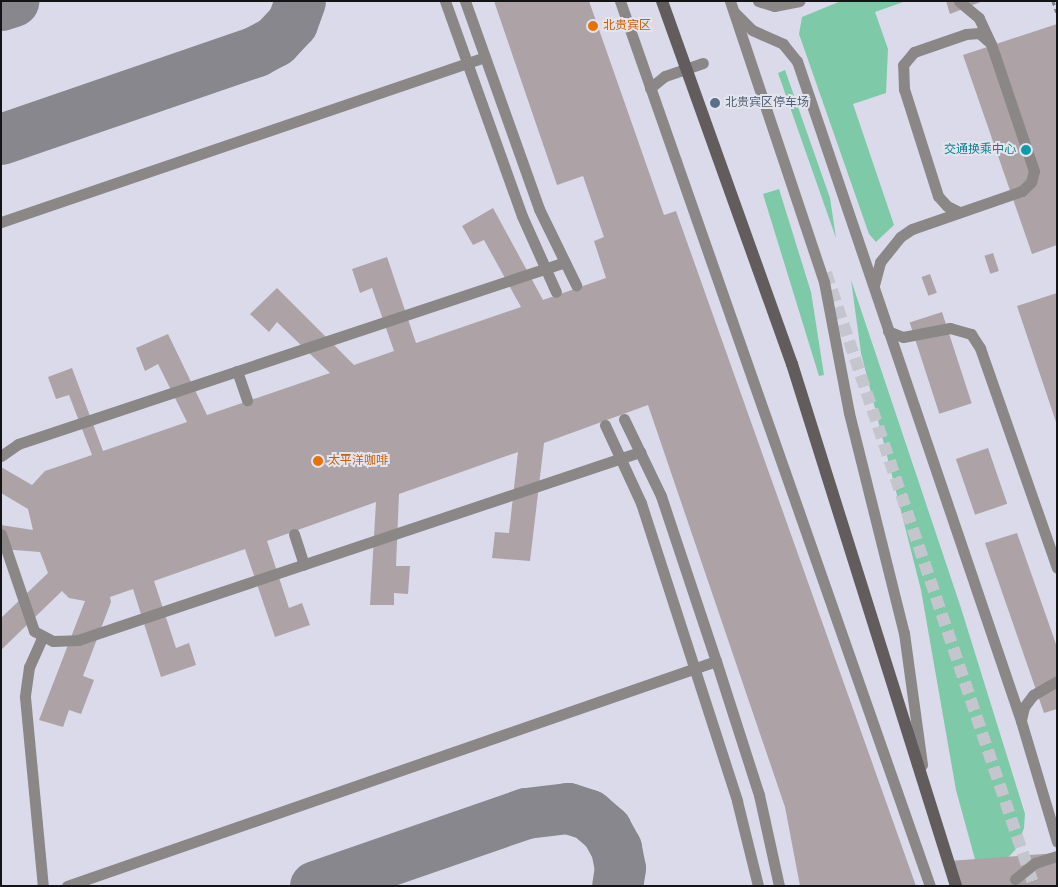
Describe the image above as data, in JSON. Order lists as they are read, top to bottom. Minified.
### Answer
{"places":["北贵宾区","北贵宾区停车场","交通换乘中心","太平洋咖啡"]}
